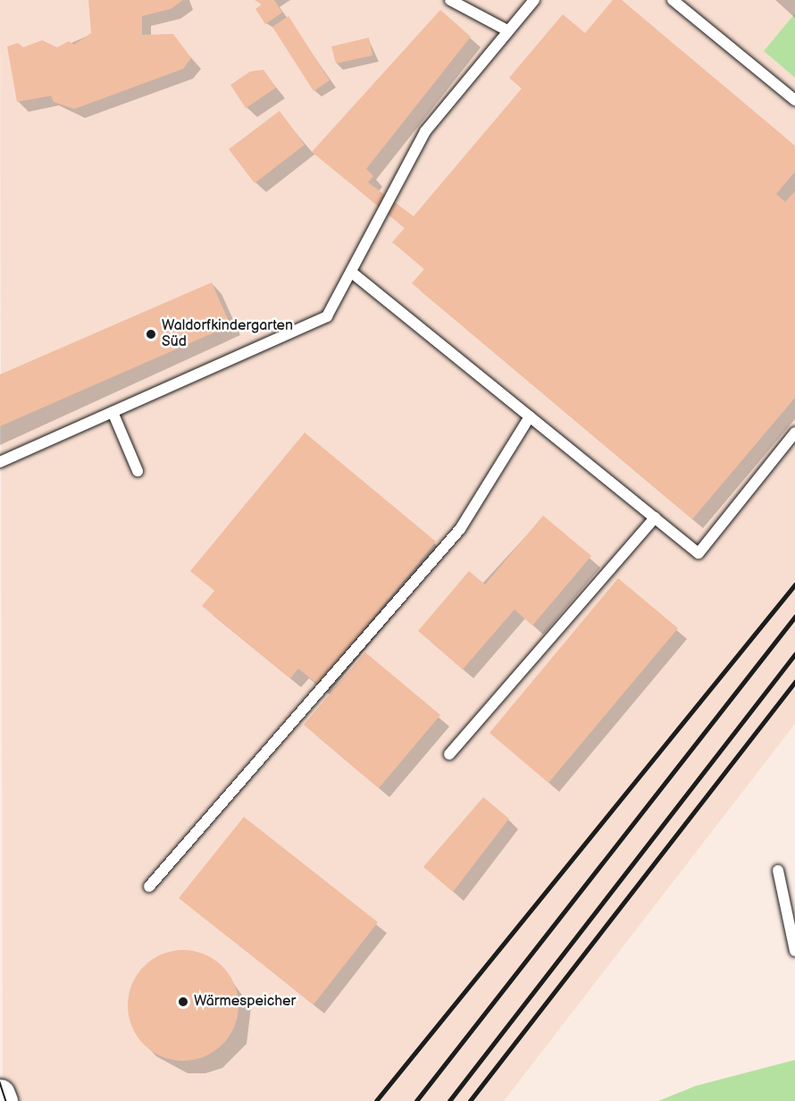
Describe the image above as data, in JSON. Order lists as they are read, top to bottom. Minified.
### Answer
{"places":["Waldorfkindergarten Süd","Wärmespeicher"]}
